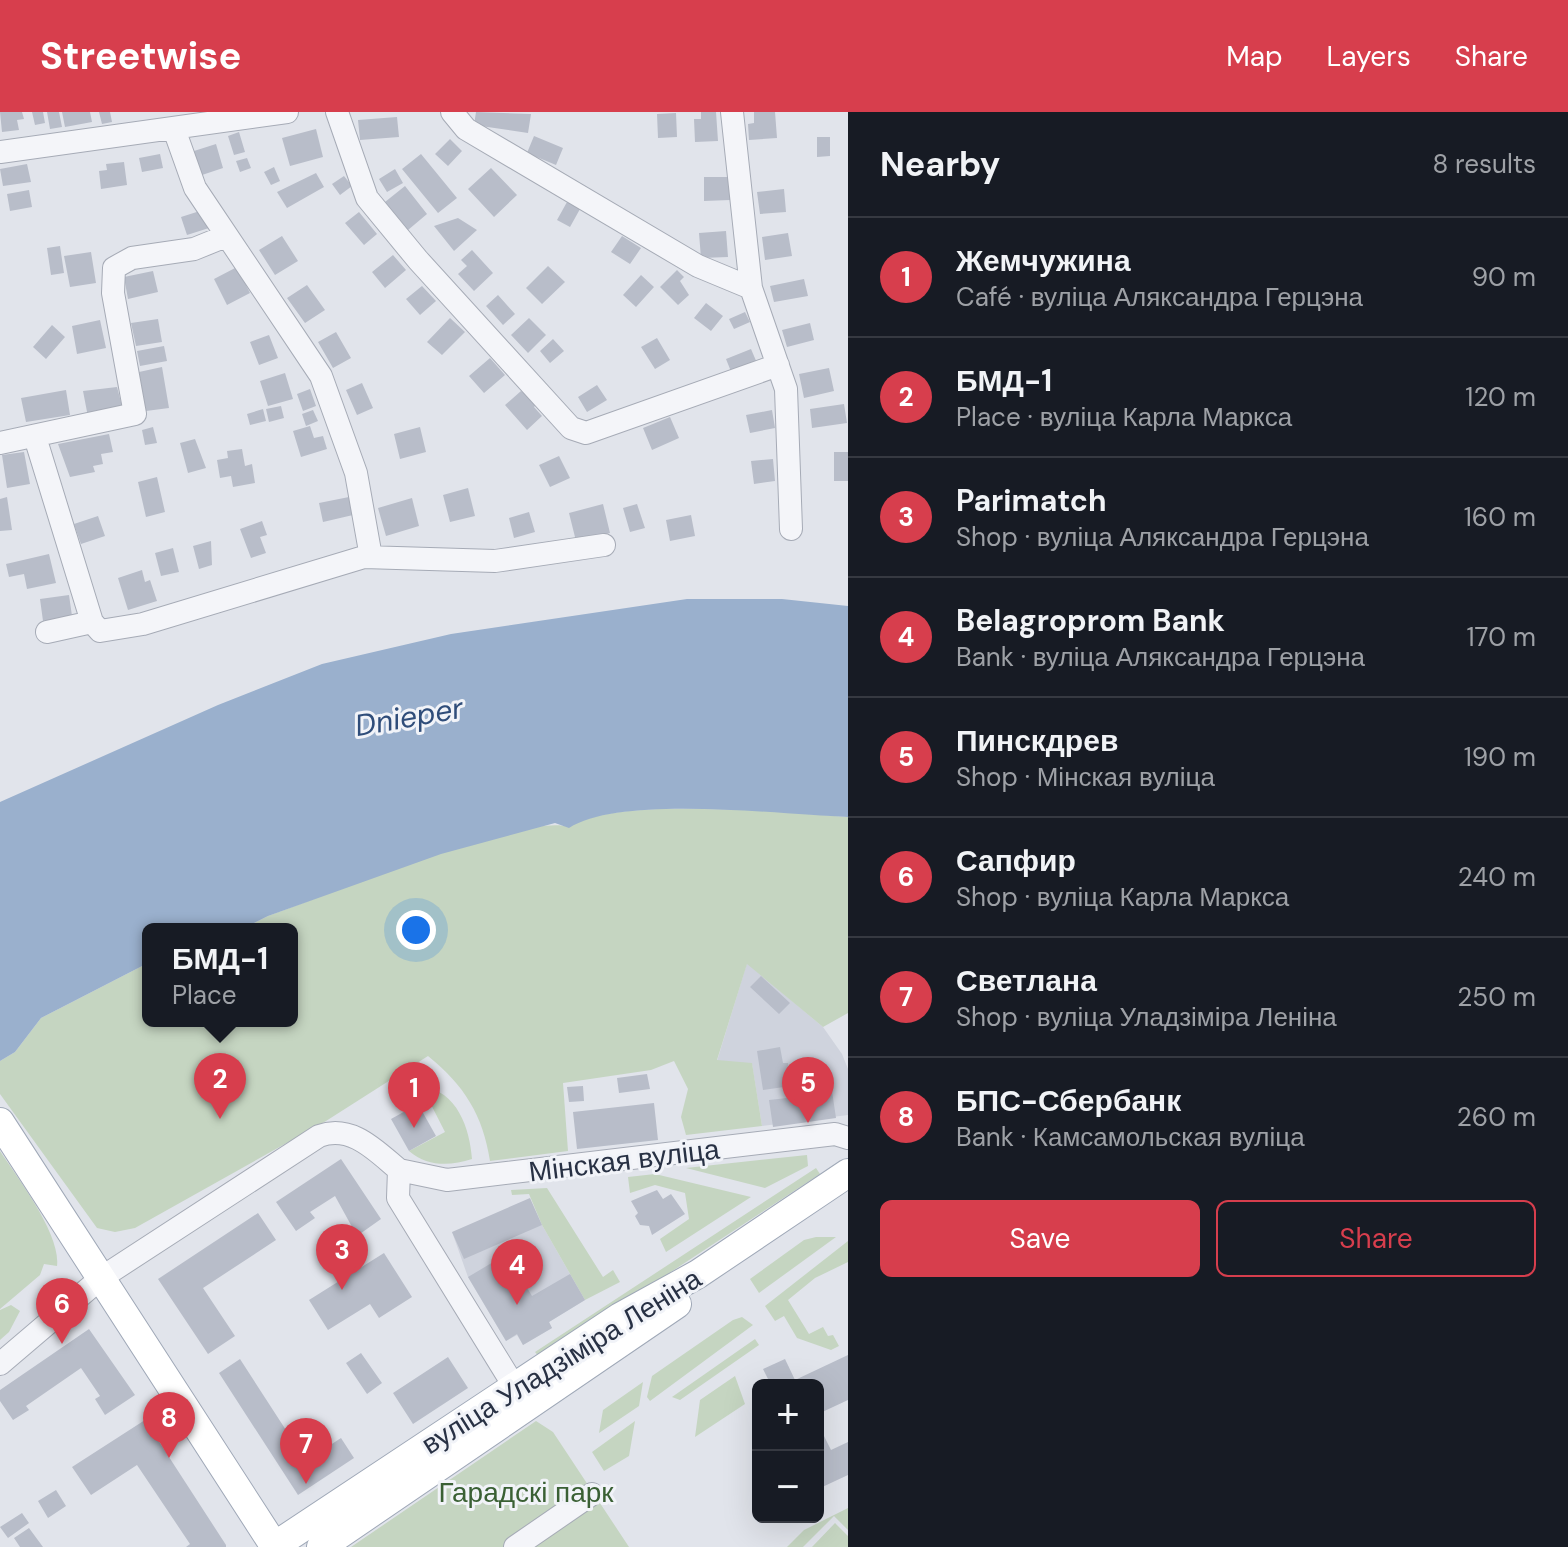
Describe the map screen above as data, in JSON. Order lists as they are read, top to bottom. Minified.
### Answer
{"streets":{"main road":["вуліца Уладзіміра Леніна"],"street":["Мінская вуліца"]},"water":["Dnieper"],"parks":["Гарадскі парк"],"page":{"header":"Streetwise","nav":["Map","Layers","Share"],"heading":["Nearby","8 results"],"list":[{"mark":"1","name":"Жемчужина","note":"Café · вуліца Аляксандра Герцэна","value":"90 m"},{"mark":"2","name":"БМД-1","note":"Place · вуліца Карла Маркса","value":"120 m"},{"mark":"3","name":"Parimatch","note":"Shop · вуліца Аляксандра Герцэна","value":"160 m"},{"mark":"4","name":"Belagroprom Bank","note":"Bank · вуліца Аляксандра Герцэна","value":"170 m"},{"mark":"5","name":"Пинскдрев","note":"Shop · Мінская вуліца","value":"190 m"},{"mark":"6","name":"Сапфир","note":"Shop · вуліца Карла Маркса","value":"240 m"},{"mark":"7","name":"Светлана","note":"Shop · вуліца Уладзіміра Леніна","value":"250 m"},{"mark":"8","name":"БПС-Сбербанк","note":"Bank · Камсамольская вуліца","value":"260 m"}],"popup":["БМД-1","Place"],"pins":["2","5","1","3","4","6","8","7"],"buttons":["Save","Share"],"map_buttons":["+","−"]}}
